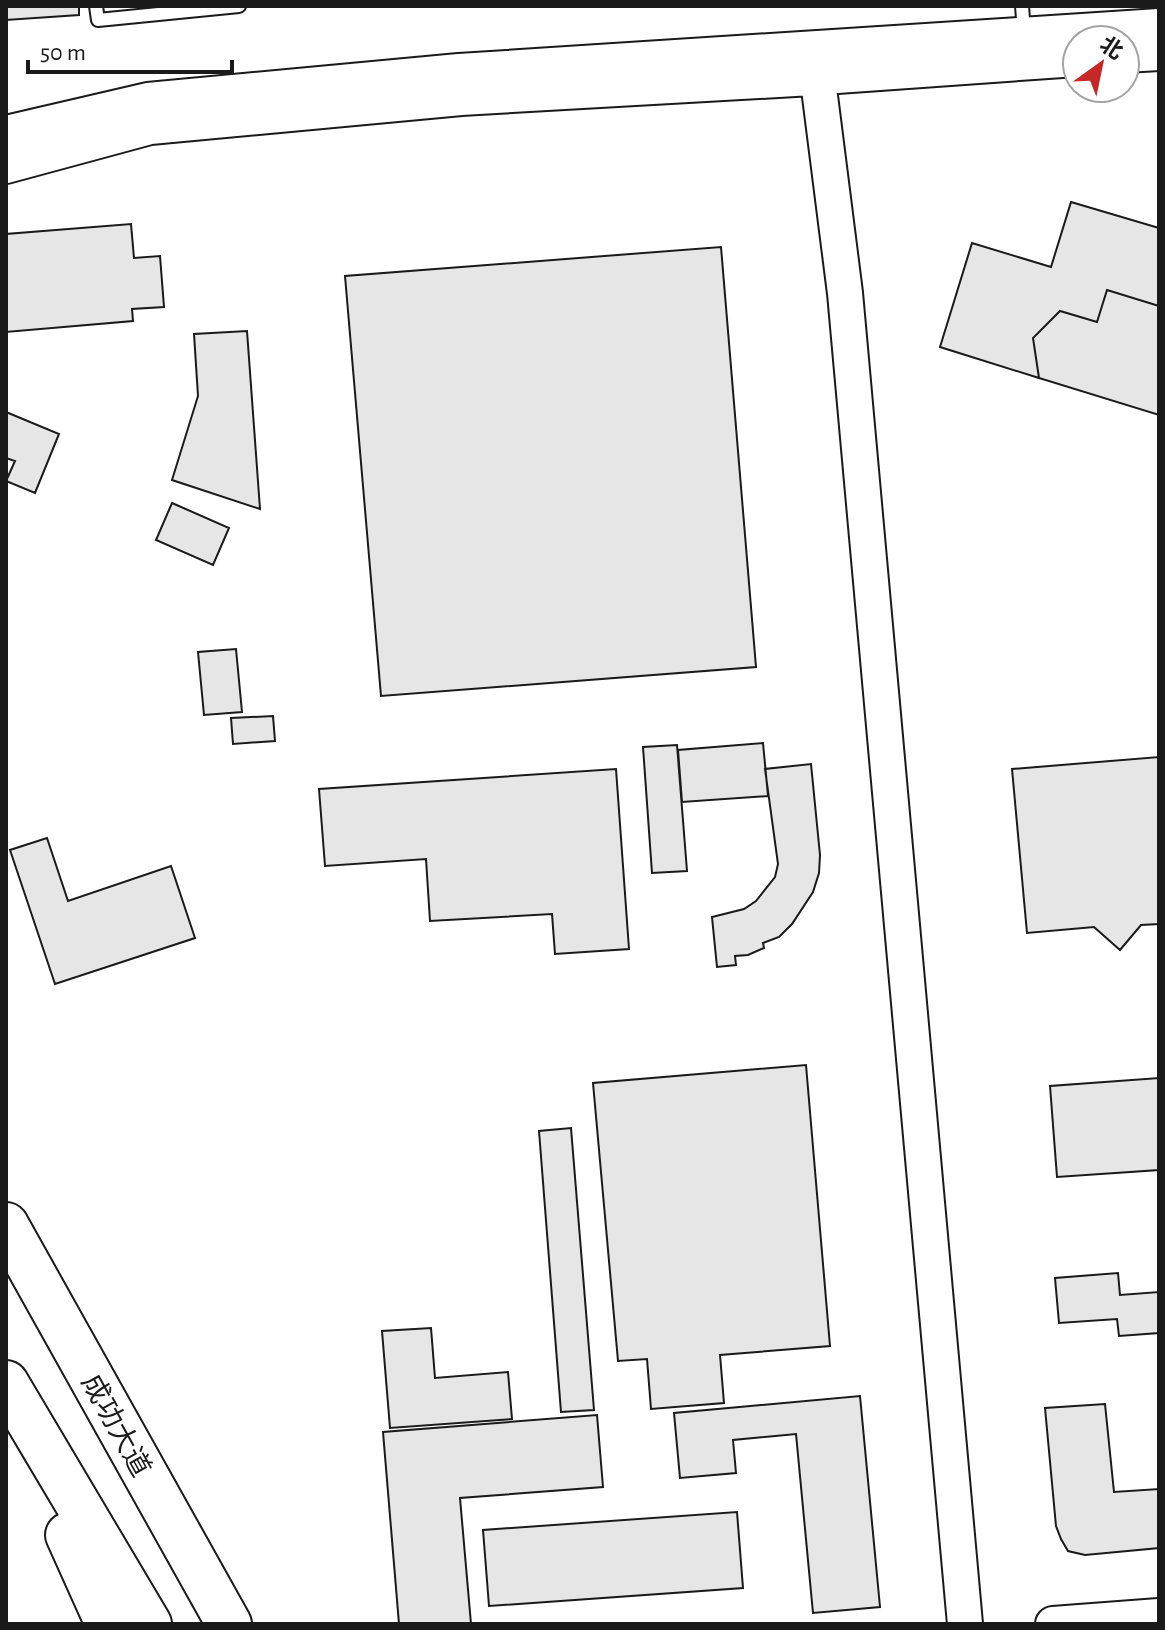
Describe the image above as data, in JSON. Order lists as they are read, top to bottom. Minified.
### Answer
{"streets":{"highway":["成功大道"]},"scale_bar":"50 m","north":"top right"}
